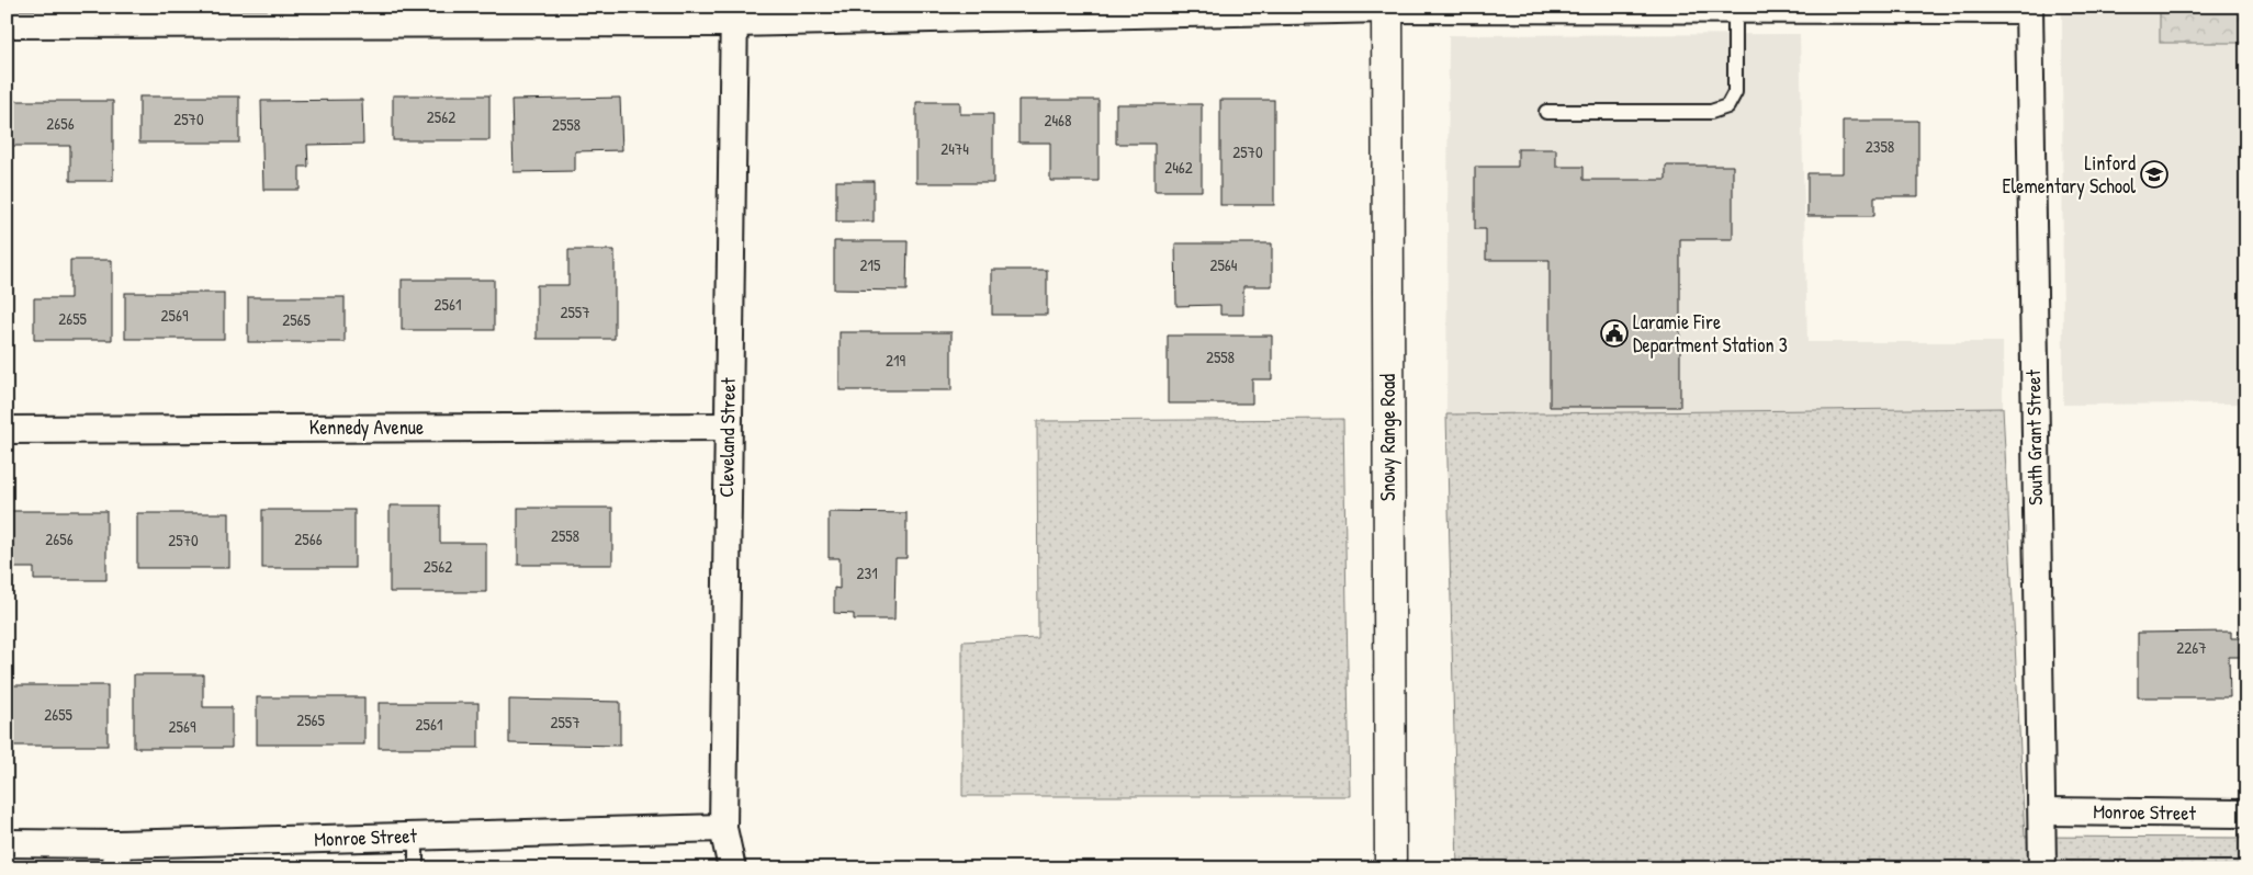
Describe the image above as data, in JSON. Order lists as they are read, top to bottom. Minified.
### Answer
{"streets":{"main road":["Snowy Range Road"],"street":["Kennedy Avenue","Cleveland Street","South Grant Street","Monroe Street"]},"crossings":[["Kennedy Avenue","Cleveland Street"],["Cleveland Street","Monroe Street"],["South Grant Street","Monroe Street"]],"places":{"school or university":["Linford Elementary School"],"public building":["Laramie Fire Department Station 3"]},"house_numbers":["2562","2570","2468","2656","2558","2358","2474","2570","2462","215","2564","2561","2557","2569","2655","2565","2558","219","2558","2656","2566","2570","2562","231","2267","2655","2565","2557","2561","2569"]}
